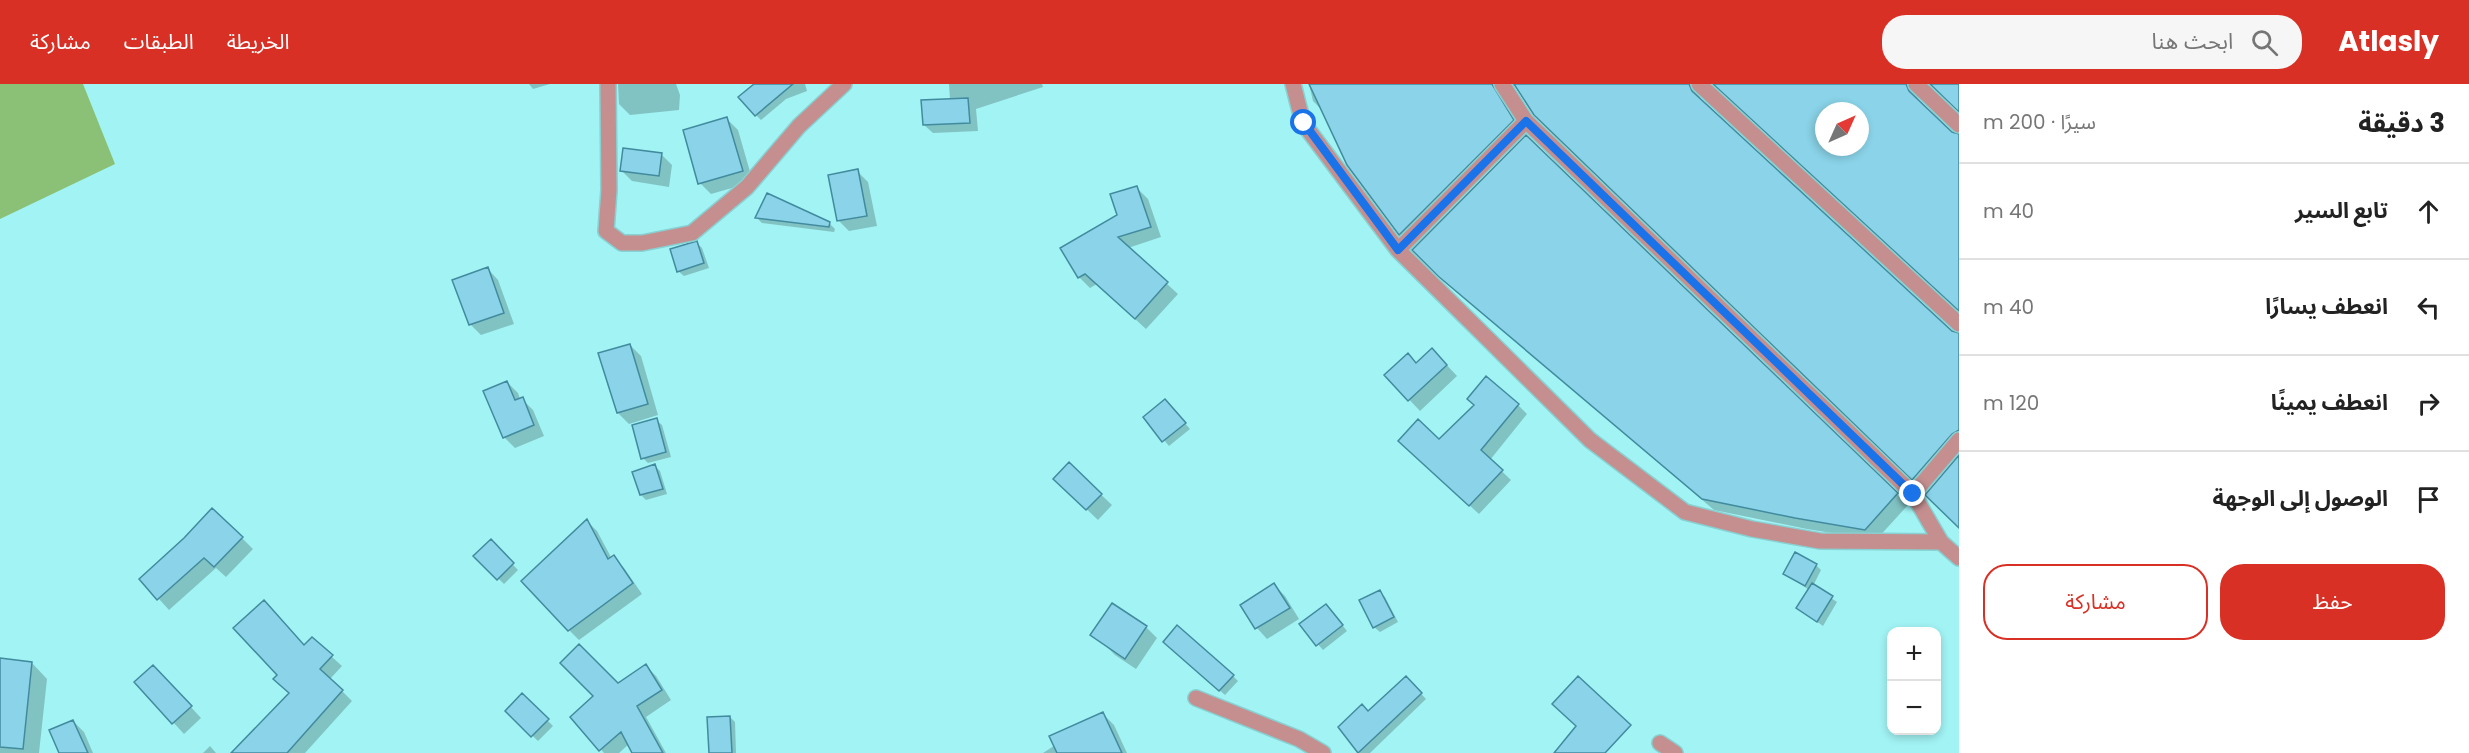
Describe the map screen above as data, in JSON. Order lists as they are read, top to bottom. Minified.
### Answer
{"north":"top right","page":{"header":"Atlasly","search":"ابحث هنا","nav":["الخريطة","الطبقات","مشاركة"],"heading":["3 دقيقة","سيرًا · 200 m"],"list":[["تابع السير","40 m"],["انعطف يسارًا","40 m"],["انعطف يمينًا","120 m"],"الوصول إلى الوجهة"],"buttons":["حفظ","مشاركة"],"map_buttons":["+","−"]}}
